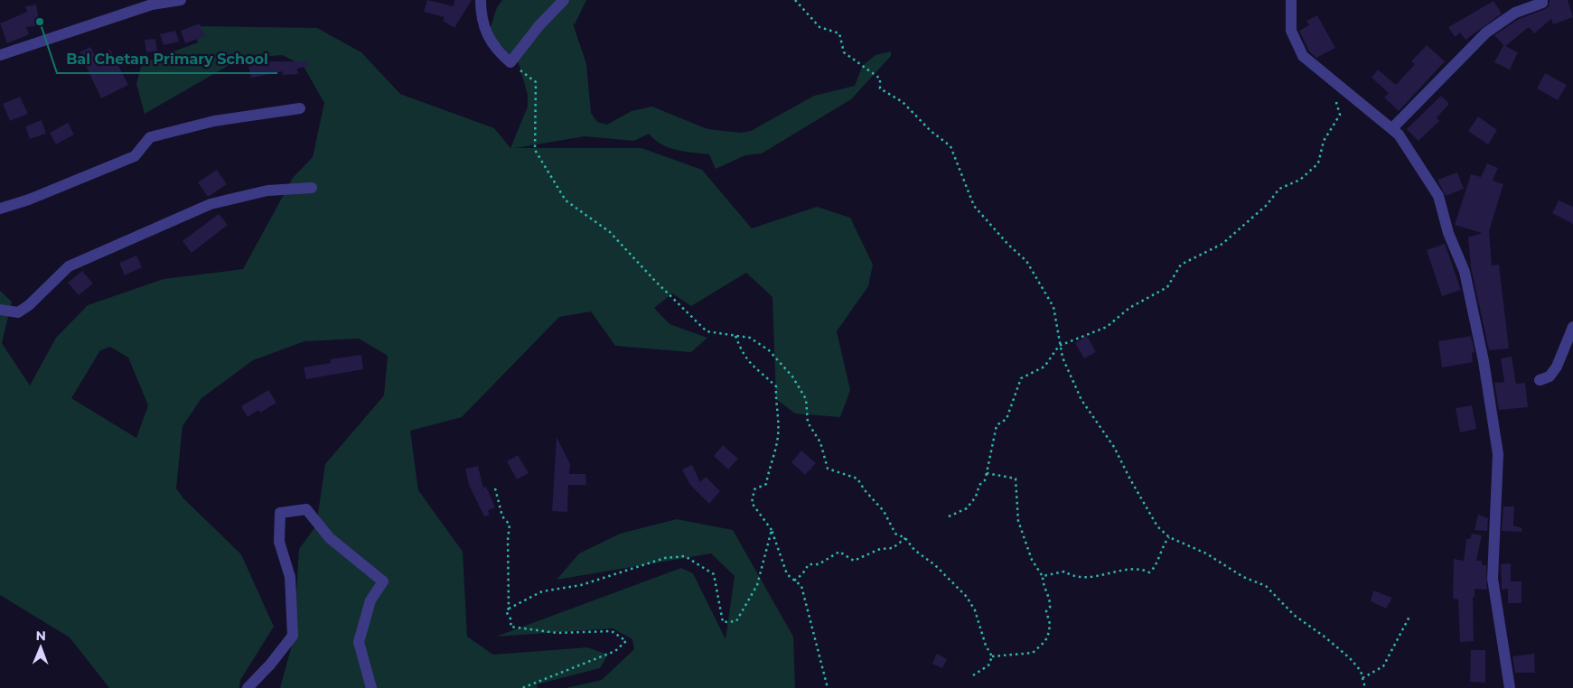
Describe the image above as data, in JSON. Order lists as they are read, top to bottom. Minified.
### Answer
{"places":["Bal Chetan Primary School"],"north":"top"}
